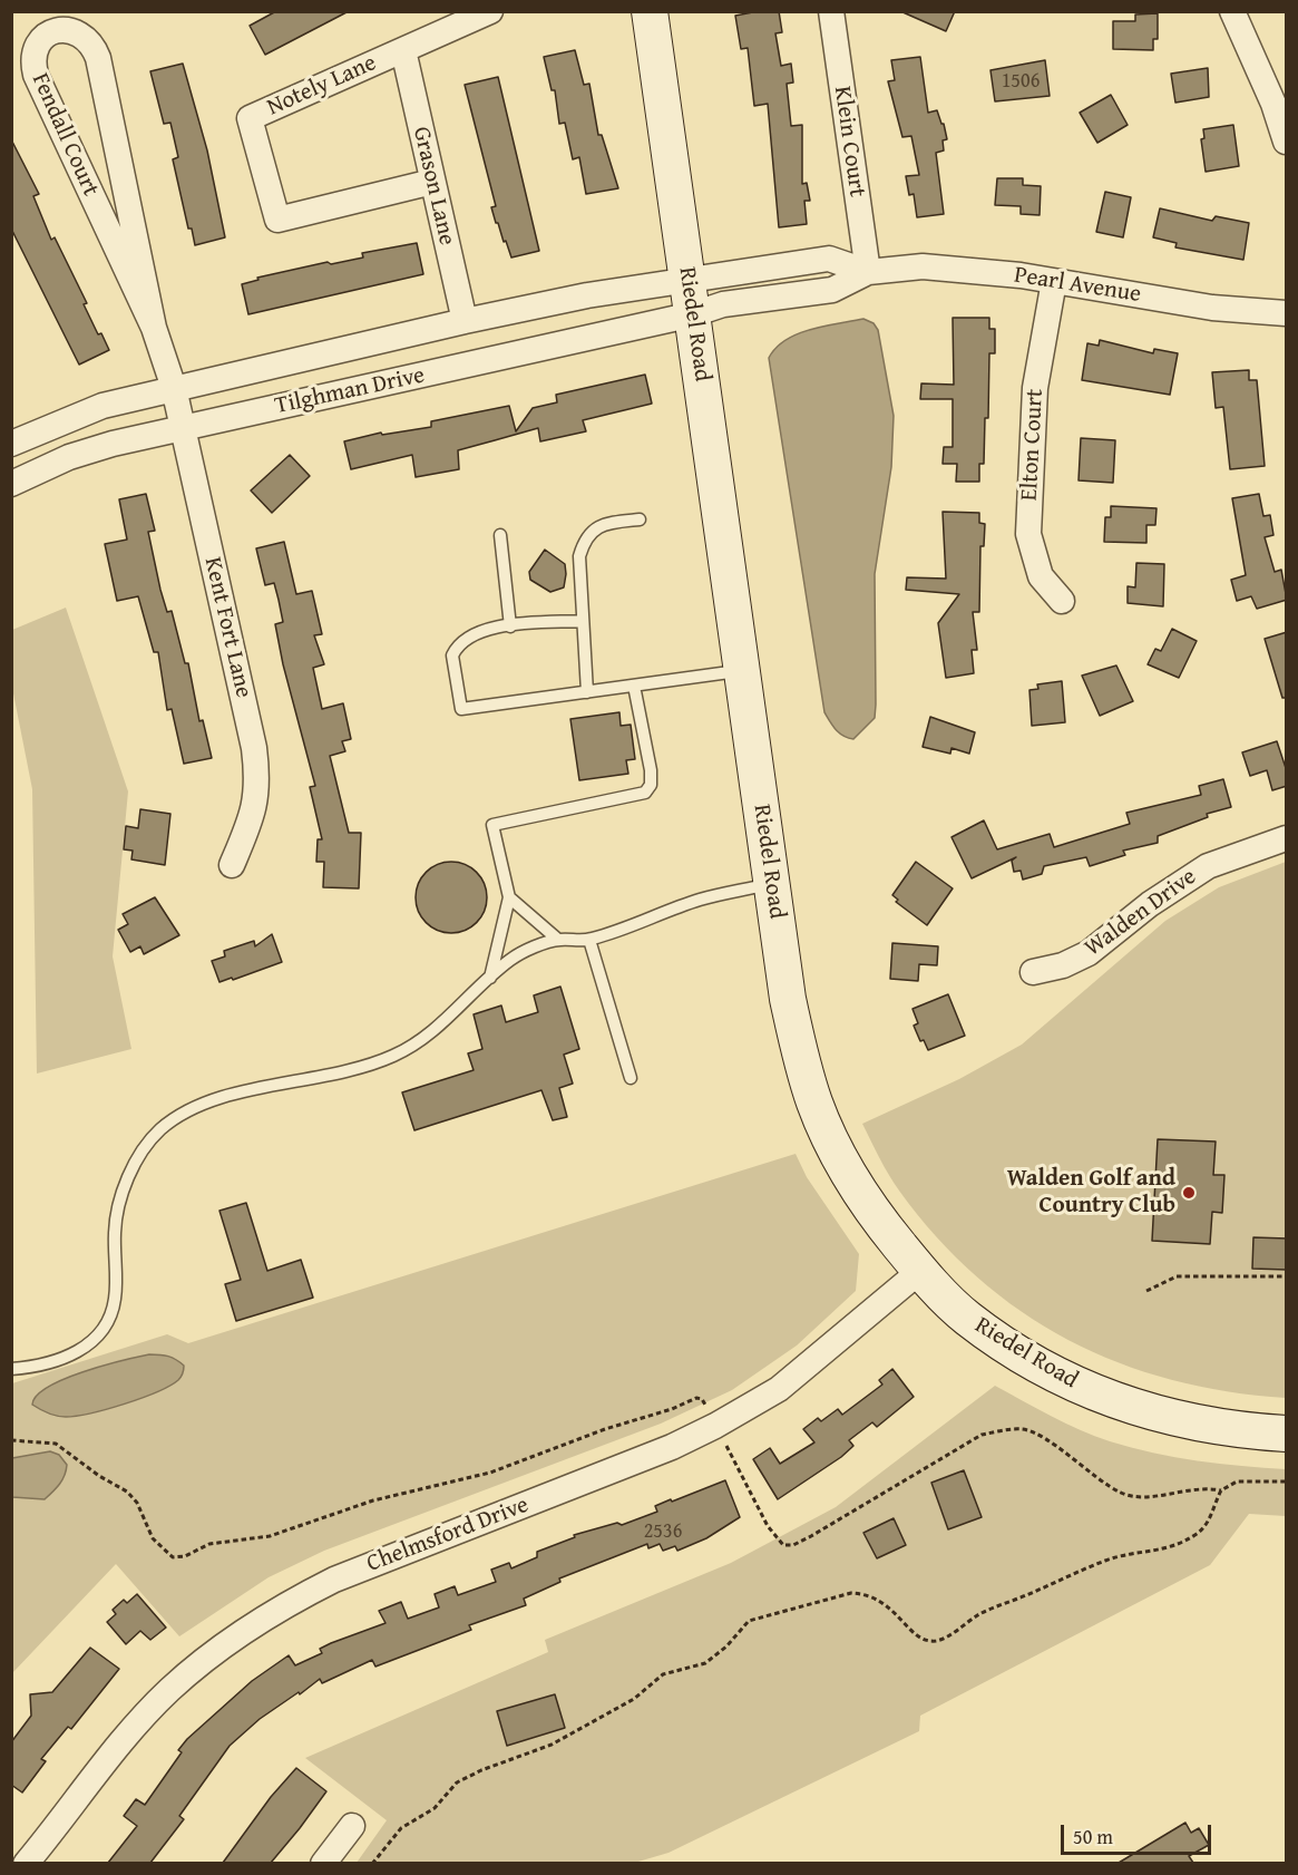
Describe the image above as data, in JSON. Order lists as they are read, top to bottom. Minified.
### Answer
{"streets":{"street":["Notely Lane","Fendall Court","Klein Court","Grason Lane","Pearl Avenue","Riedel Road","Tilghman Drive","Elton Court","Kent Fort Lane","Walden Drive","Chelmsford Drive"]},"crossings":[["Notely Lane","Grason Lane"],["Fendall Court","Tilghman Drive"],["Fendall Court","Kent Fort Lane"],["Klein Court","Pearl Avenue"],["Grason Lane","Tilghman Drive"],["Pearl Avenue","Riedel Road"],["Pearl Avenue","Tilghman Drive"],["Pearl Avenue","Elton Court"],["Riedel Road","Tilghman Drive"],["Riedel Road","Chelmsford Drive"],["Tilghman Drive","Kent Fort Lane"]],"places":["Walden Golf and Country Club"],"house_numbers":["1506","2536"],"scale_bar":"50 m"}
